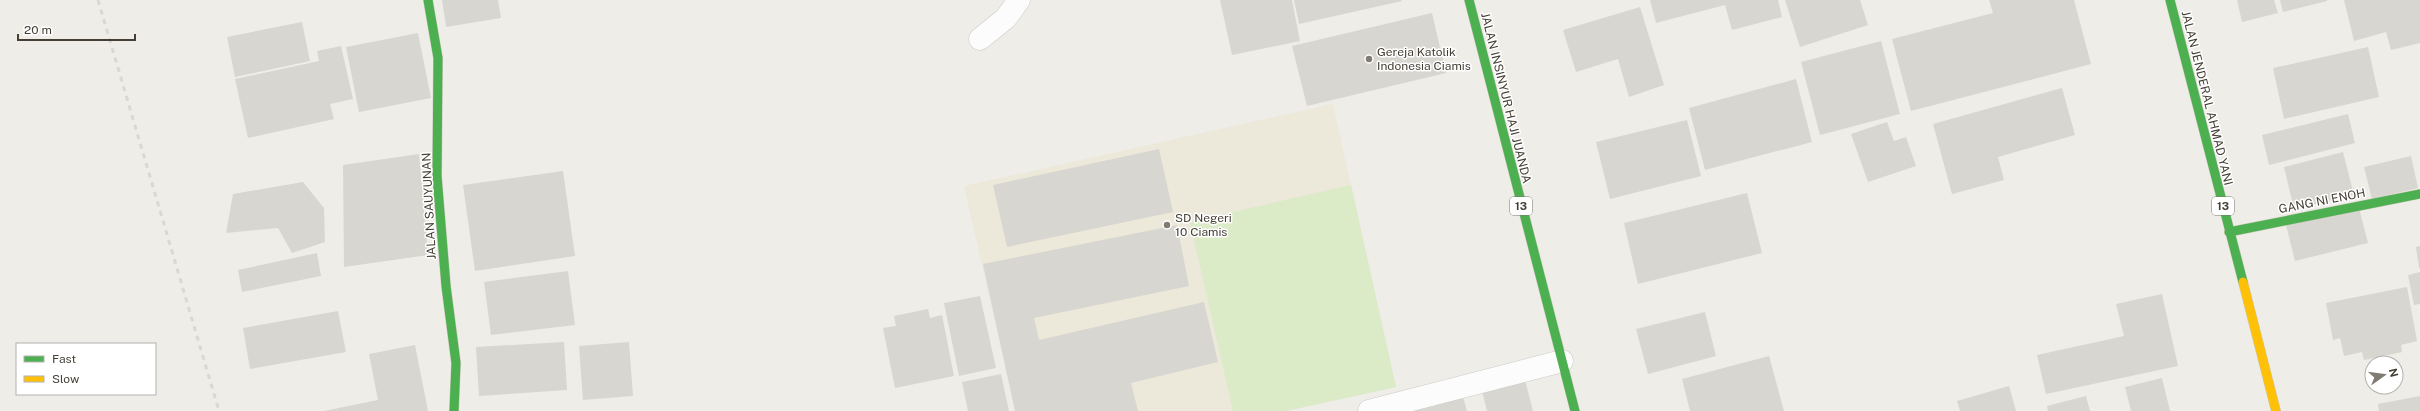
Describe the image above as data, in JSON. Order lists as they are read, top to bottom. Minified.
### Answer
{"streets":{"main road":["JALAN INSINYUR HAJI JUANDA","JALAN JENDERAL AHMAD YANI","GANG NI ENOH","JALAN SAUYUNAN","13"]},"crossings":[["JALAN JENDERAL AHMAD YANI","GANG NI ENOH"]],"places":["Gereja Katolik Indonesia Ciamis","SD Negeri 10 Ciamis"],"legend":["Fast","Slow"],"scale_bar":"20 m","north":"right"}
